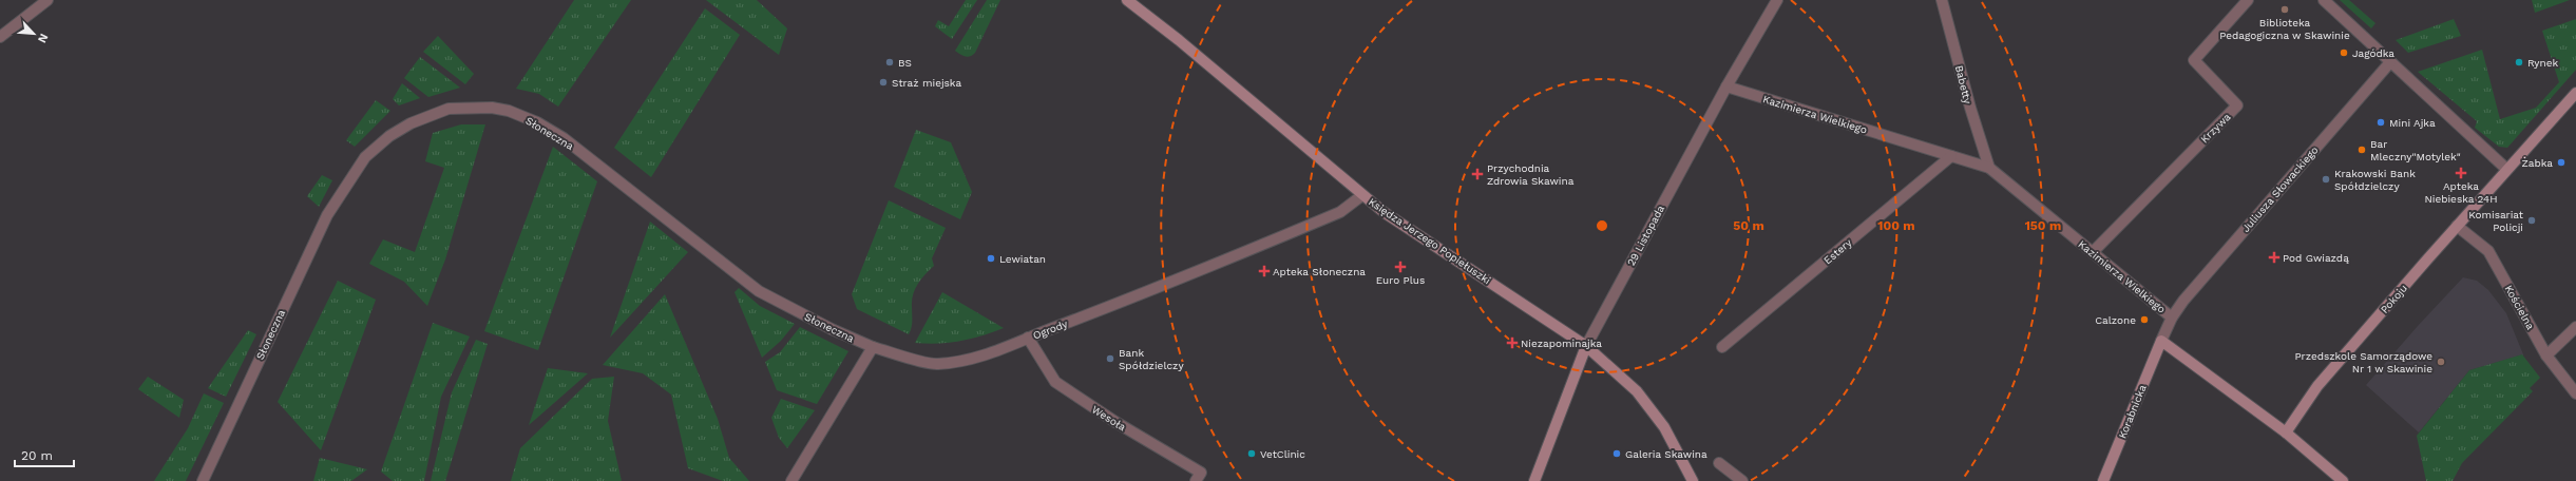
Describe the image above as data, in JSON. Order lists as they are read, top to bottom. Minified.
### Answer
{"streets":{"street":["Babetty","Kazimierza Wielkiego","Krzywa","Słoneczna","Juliusza Słowackiego","29 Listopada","Księdza Jerzego Popiełuszki","Estery","Pokoju","Kościelna","Ogrody","Korabnicka","Wesoła"]},"crossings":[["Babetty","Kazimierza Wielkiego"],["Kazimierza Wielkiego","Krzywa"],["Kazimierza Wielkiego","Juliusza Słowackiego"],["Kazimierza Wielkiego","29 Listopada"],["Kazimierza Wielkiego","Estery"],["Kazimierza Wielkiego","Korabnicka"],["Słoneczna","Ogrody"],["29 Listopada","Księdza Jerzego Popiełuszki"],["Księdza Jerzego Popiełuszki","Ogrody"],["Pokoju","Kościelna"],["Ogrody","Wesoła"]],"places":{"other":["Biblioteka Pedagogiczna w Skawinie","Jagódka","BS","Rynek","Straż miejska","Mini Ajka","Bar Mleczny\"Motylek\"","Żabka","Krakowski Bank Spółdzielczy","Komisariat Policji","Lewiatan","Calzone","Bank Spółdzielczy","Przedszkole Samorządowe Nr 1 w Skawinie","VetClinic","Galeria Skawina"],"health":["Apteka Niebieska 24H","Przychodnia Zdrowia Skawina","Pod Gwiazdą","Euro Plus","Apteka Słoneczna","Niezapominajka"]},"scale_bar":"20 m","north":"bottom right","rings":["50 m","100 m","150 m"]}
